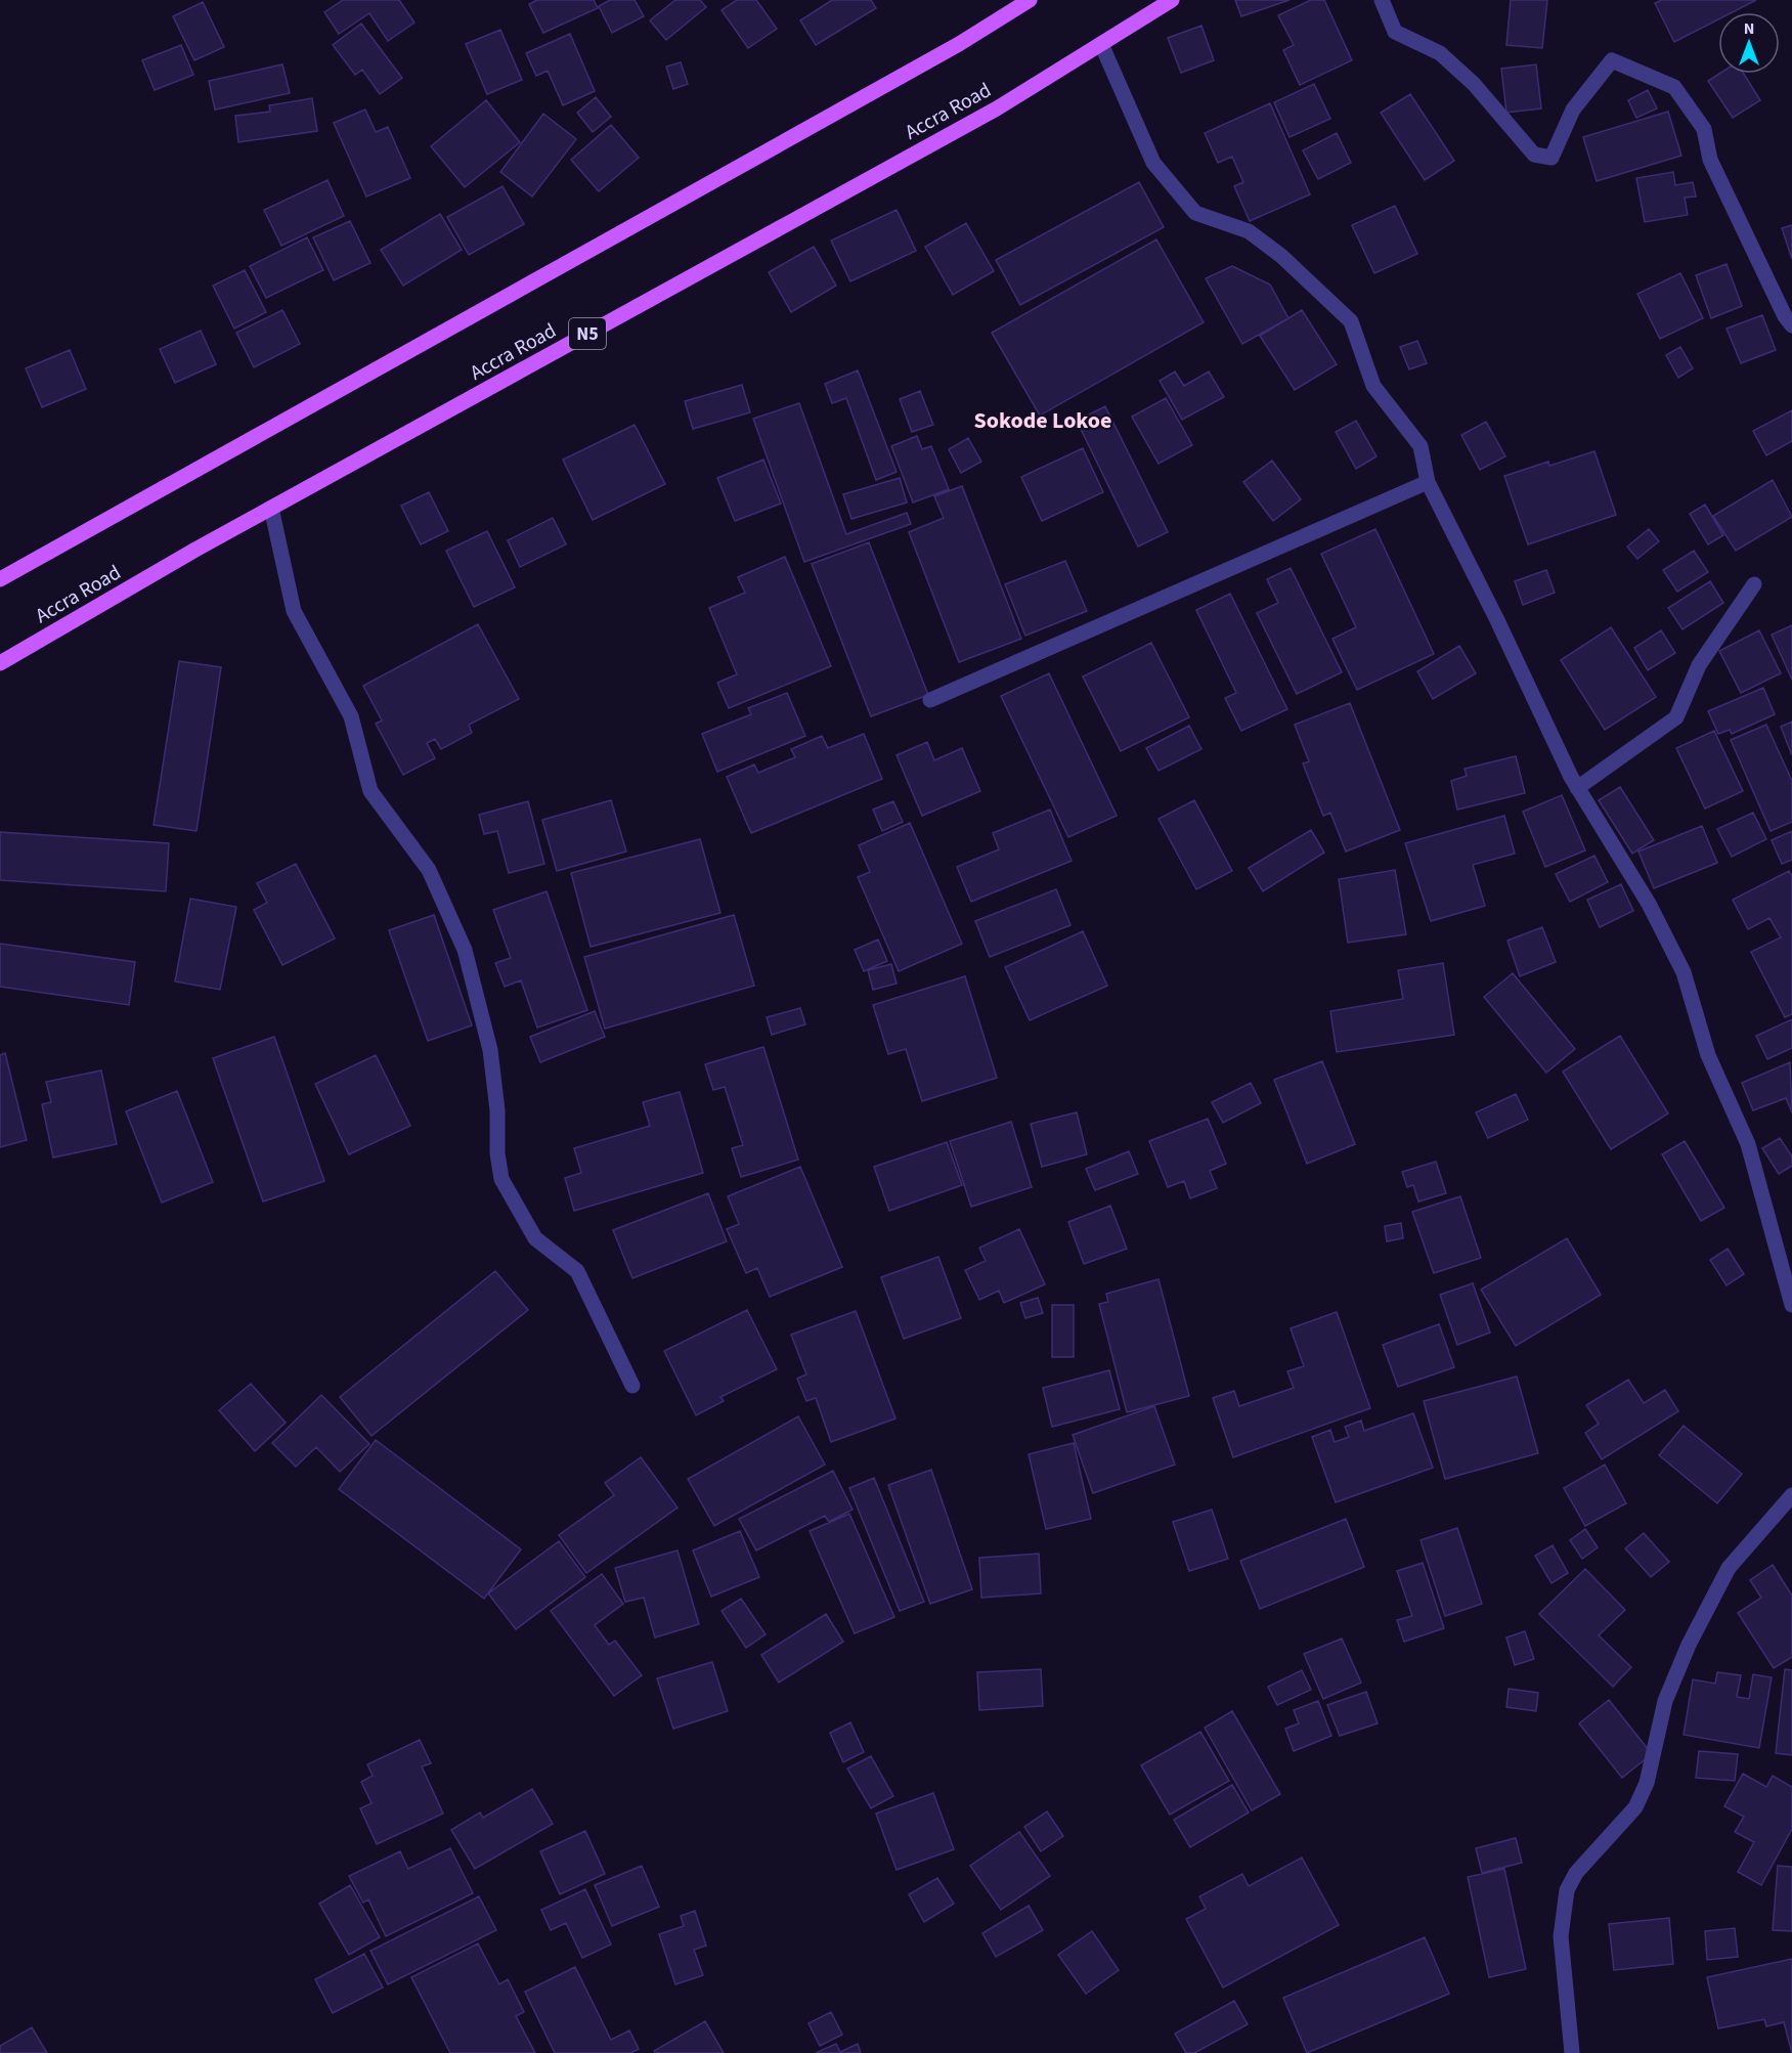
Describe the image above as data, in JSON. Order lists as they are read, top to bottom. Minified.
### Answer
{"streets":{"main road":["Accra Road","N5"]},"districts":["Sokode Lokoe"],"north":"top"}
